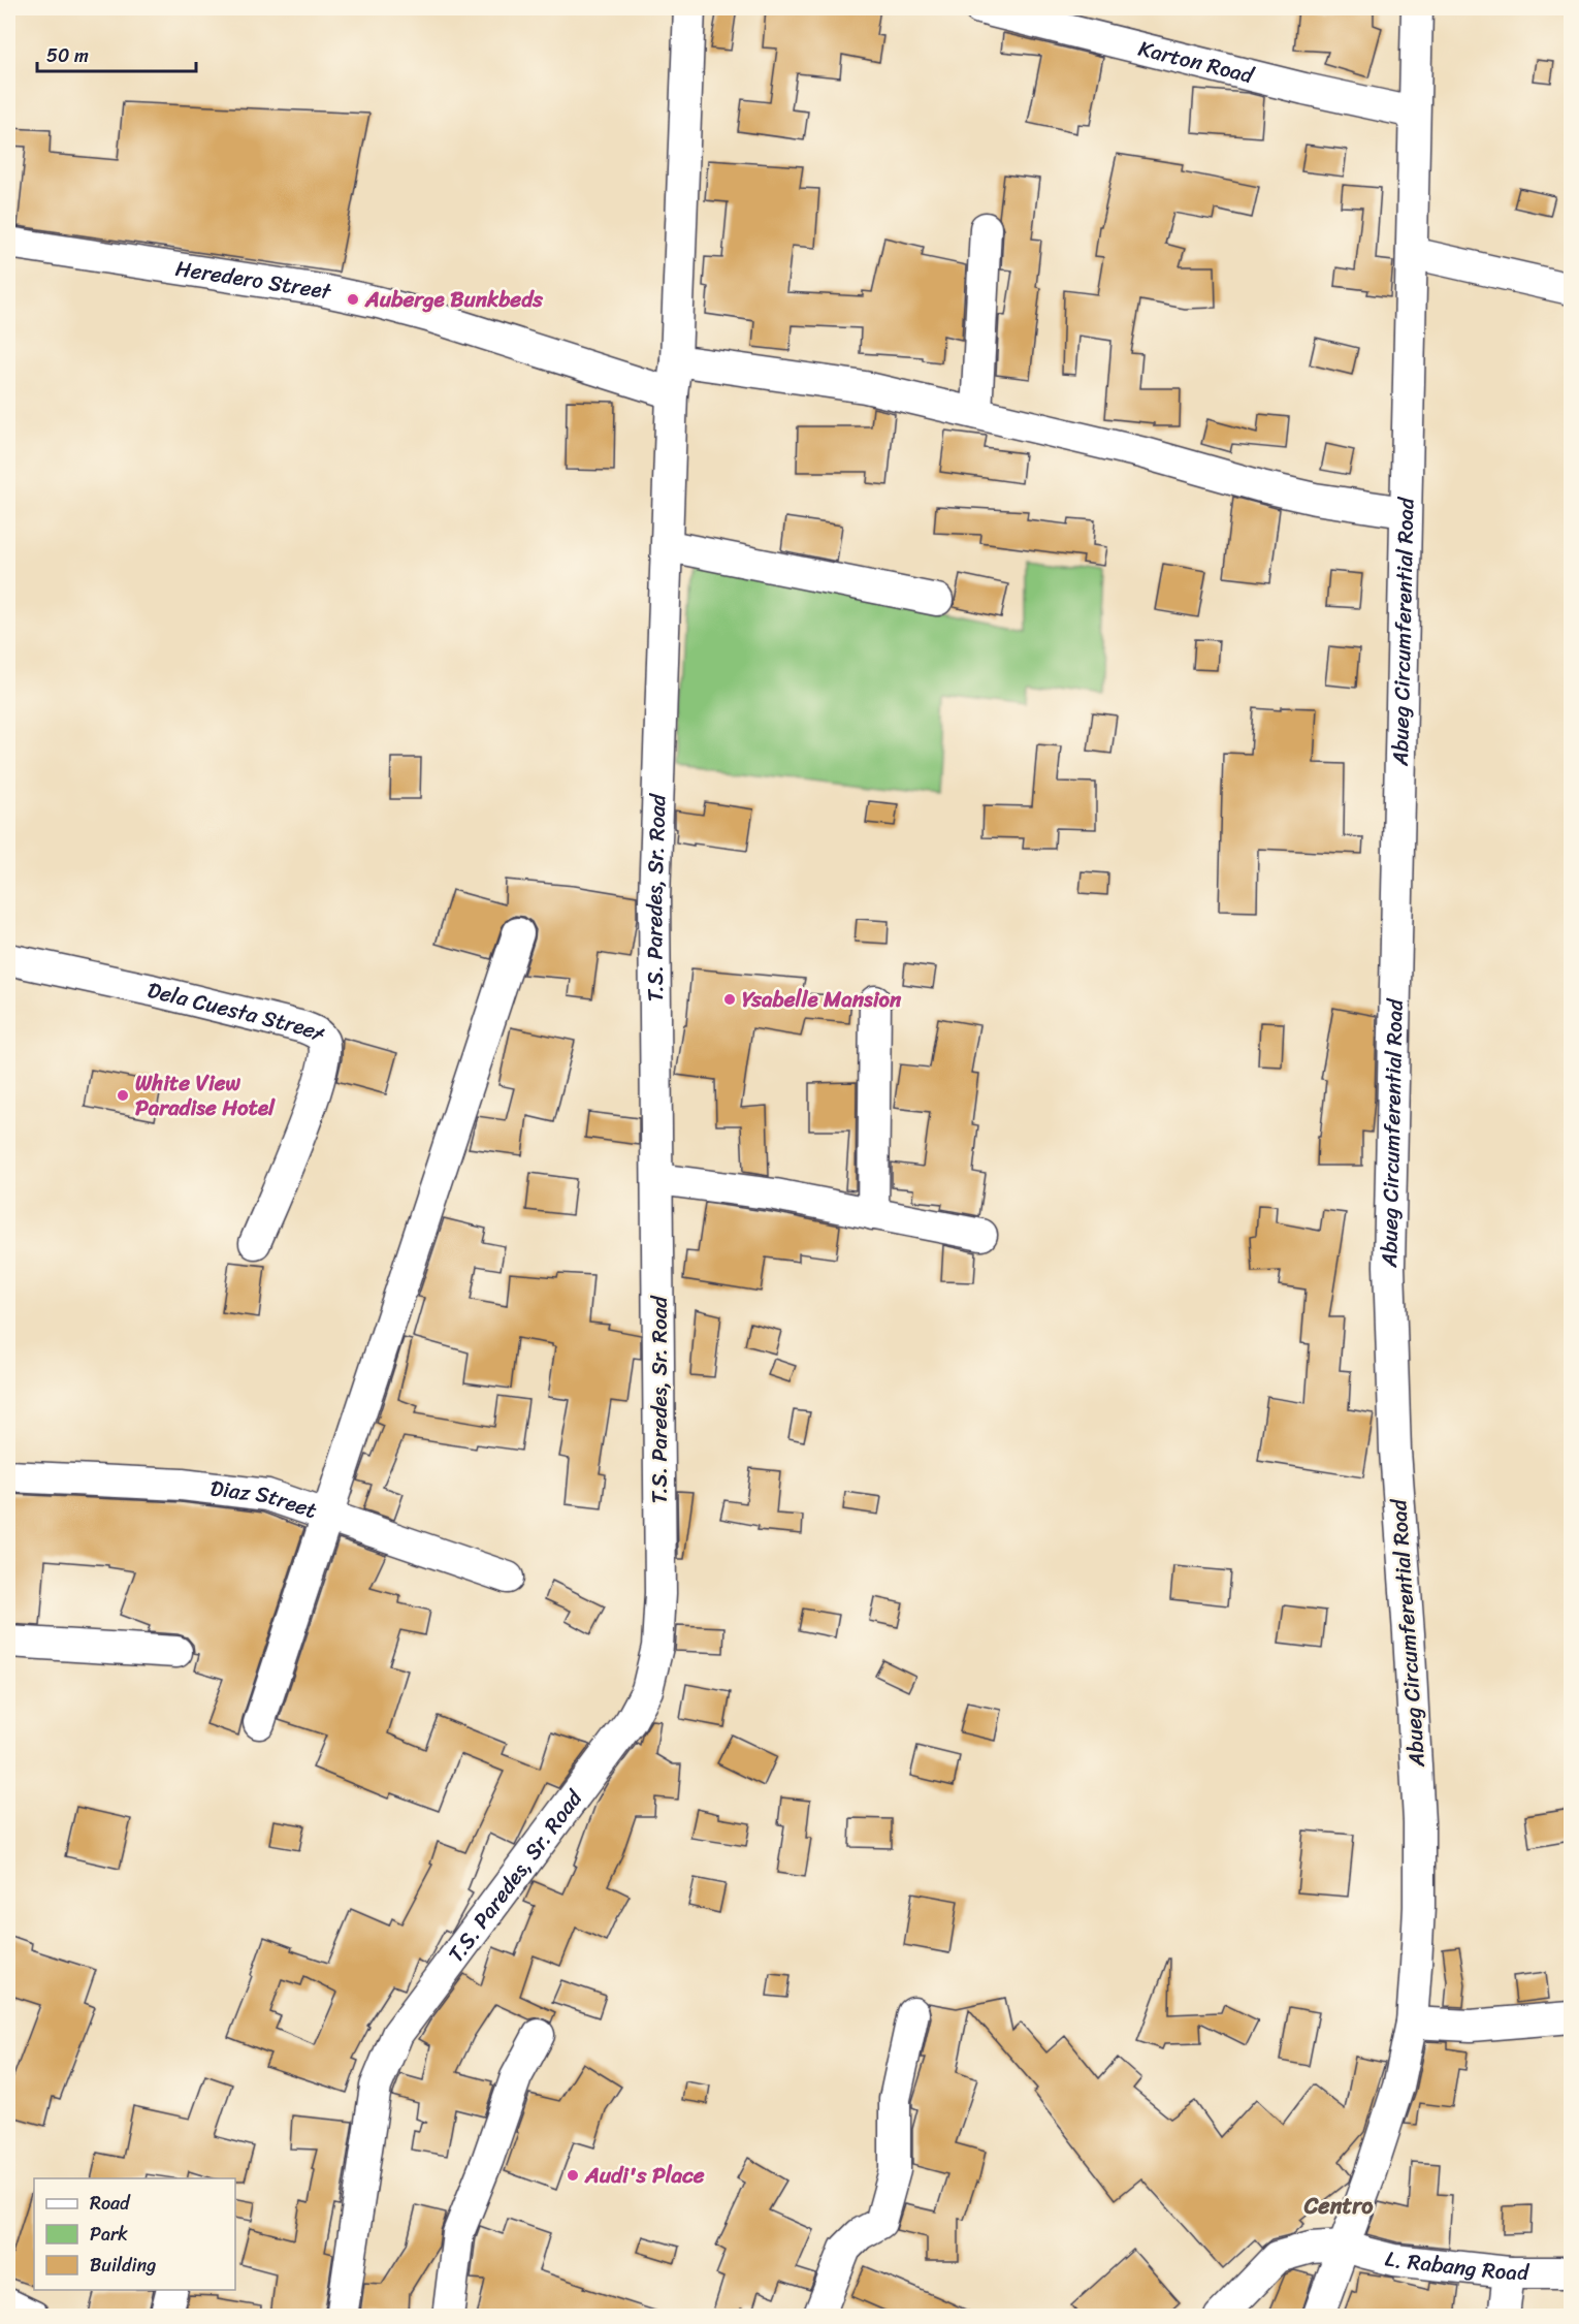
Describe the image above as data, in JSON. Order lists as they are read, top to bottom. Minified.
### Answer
{"streets":{"street":["Karton Road","Heredero Street","Abueg Circumferential Road","T.S. Paredes, Sr. Road","Dela Cuesta Street","Diaz Street","L. Rabang Road"]},"crossings":[["Karton Road","Abueg Circumferential Road"],["Heredero Street","T.S. Paredes, Sr. Road"],["Abueg Circumferential Road","L. Rabang Road"]],"districts":["Centro"],"places":["Auberge Bunkbeds","Ysabelle Mansion","White View Paradise Hotel","Audi's Place"],"legend":["Road","Park","Building"],"scale_bar":"50 m"}
